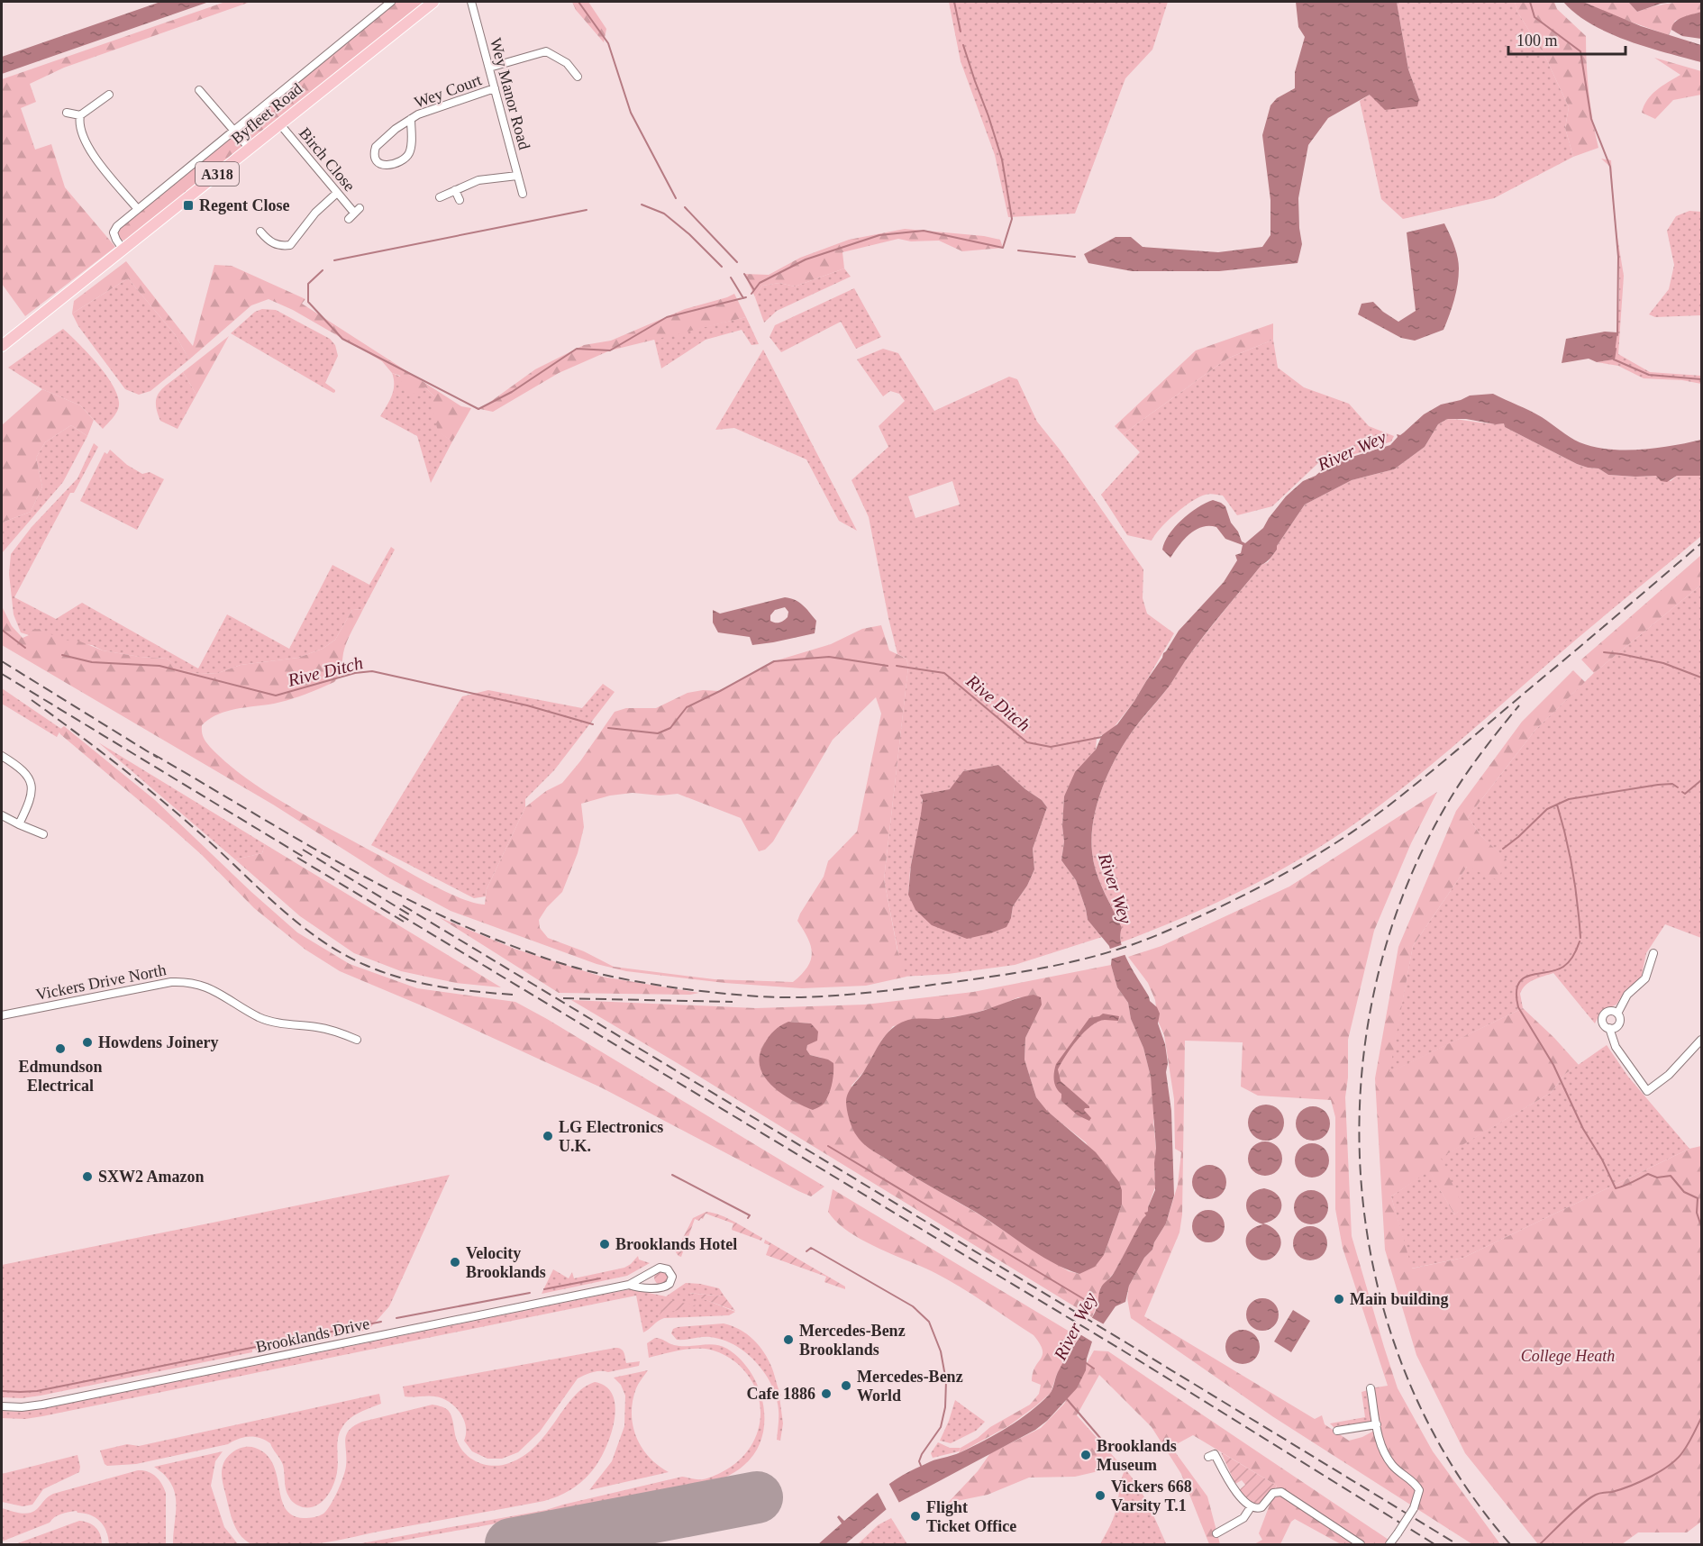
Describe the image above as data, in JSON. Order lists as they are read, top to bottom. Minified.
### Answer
{"streets":{"main road":["Byfleet Road","A318"],"street":["Wey Court","Wey Manor Road","Birch Close","Vickers Drive North","Brooklands Drive"]},"crossings":[["Wey Court","Wey Manor Road"],["Byfleet Road","Birch Close"]],"water":["River Wey","Rive Ditch"],"parks":["College Heath"],"places":{"transit":["Regent Close"],"other":["Howdens Joinery","Edmundson Electrical","LG Electronics U.K.","SXW2 Amazon","Brooklands Hotel","Velocity Brooklands","Main building","Mercedes-Benz Brooklands","Mercedes-Benz World","Cafe 1886","Brooklands Museum","Vickers 668 Varsity T.1","Flight Ticket Office"]},"scale_bar":"100 m"}
